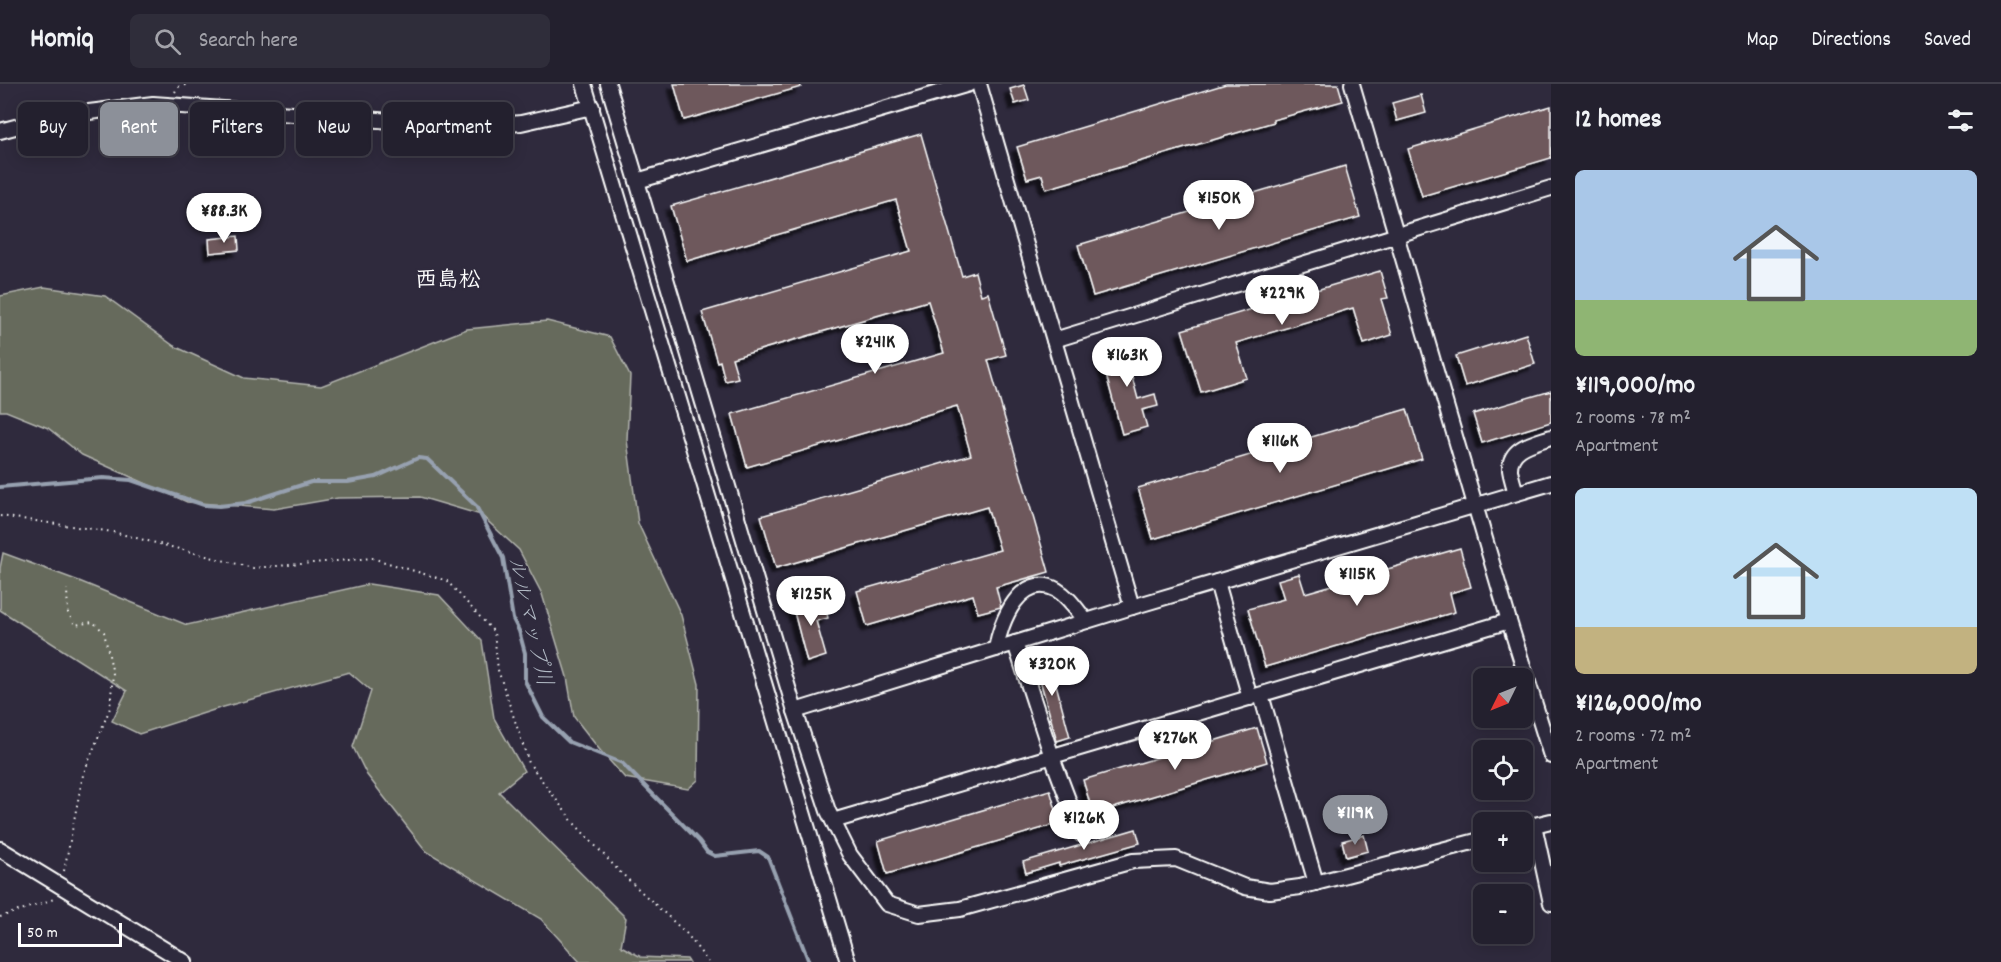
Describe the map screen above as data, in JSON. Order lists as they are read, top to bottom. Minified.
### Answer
{"districts":["西島松"],"water":["ルルマップ川"],"scale_bar":"50 m","north":"bottom left","page":{"header":"Homiq","search":"Search here","nav":["Map","Directions","Saved"],"heading":"12 homes","chip":["Buy","Rent","Filters","New","Apartment"],"list":[{"name":"¥119,000/mo","note":"2 rooms · 78 m² · Apartment"},{"name":"¥126,000/mo","note":"2 rooms · 72 m² · Apartment"}],"price":["¥150K","¥88.3K","¥229K","¥241K","¥163K","¥116K","¥115K","¥125K","¥320K","¥276K","¥119K","¥126K"],"map_buttons":["+","−"],"scale":"50 m"}}
